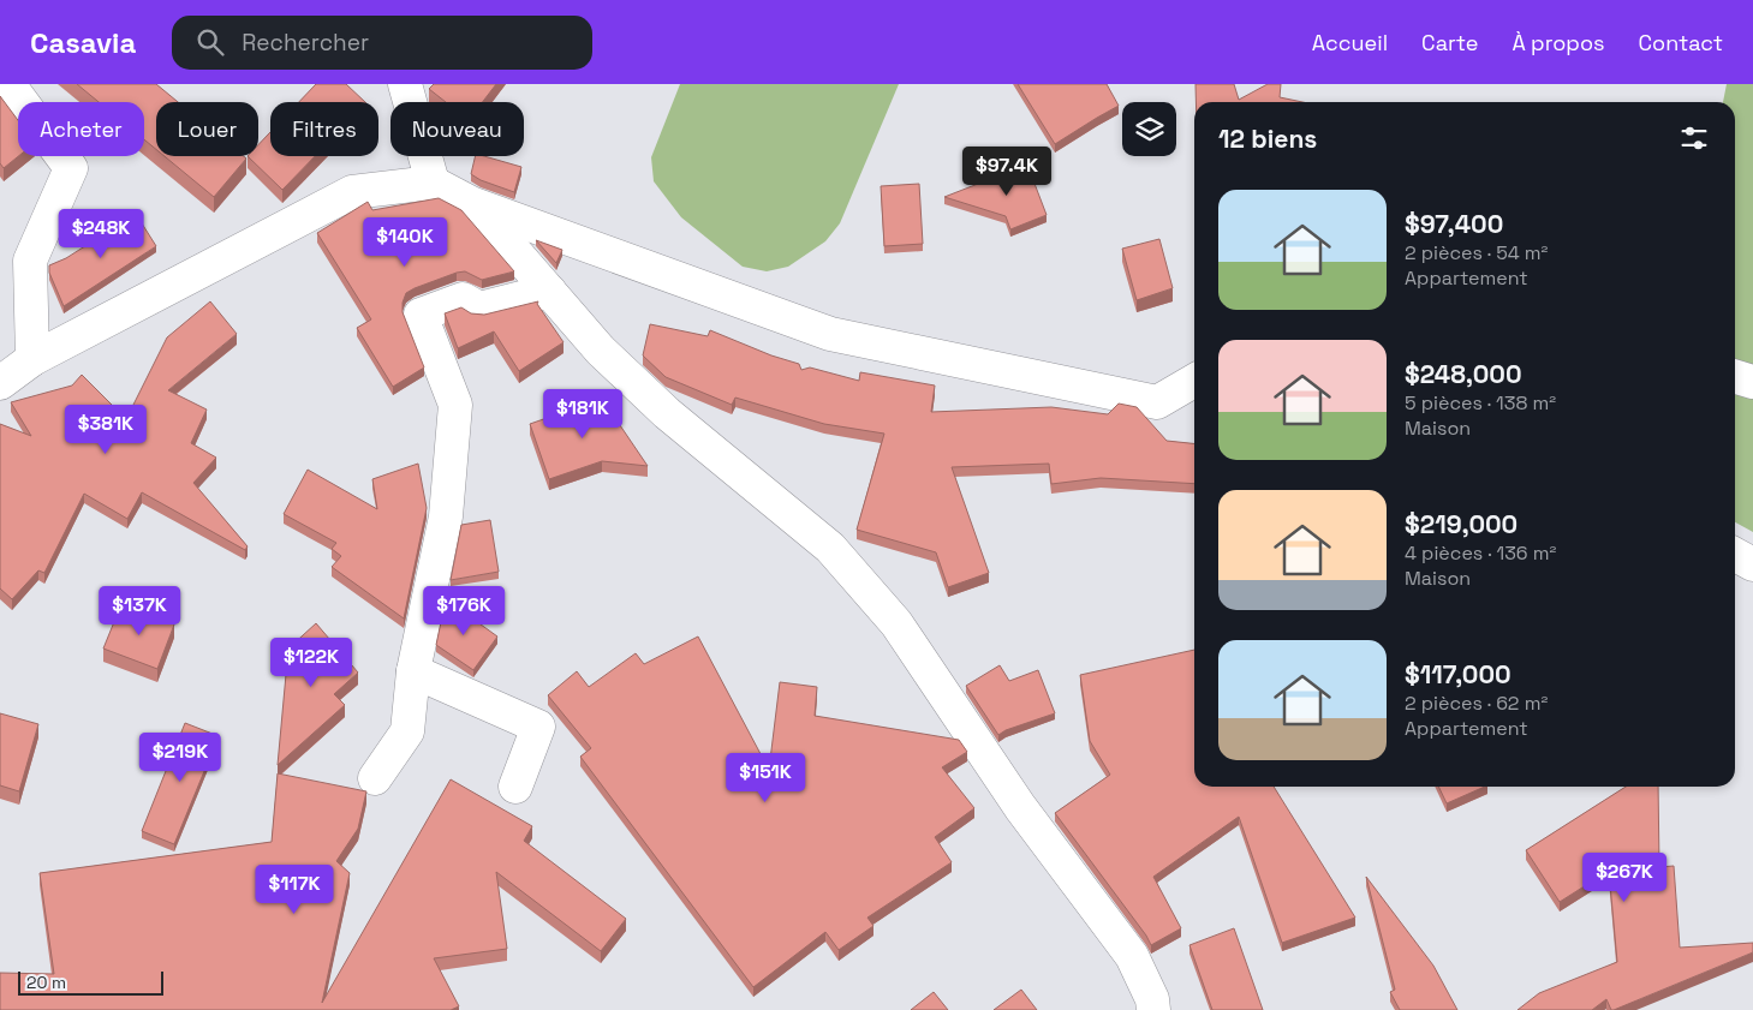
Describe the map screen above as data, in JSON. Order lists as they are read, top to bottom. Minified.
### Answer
{"scale_bar":"20 m","page":{"header":"Casavia","search":"Rechercher","nav":["Accueil","Carte","À propos","Contact"],"chip":["Acheter","Louer","Filtres","Nouveau"],"heading":"12 biens","price":["$97.4K","$248K","$140K","$181K","$381K","$137K","$176K","$122K","$219K","$151K","$267K","$117K"],"list":[{"name":"$97,400","note":"2 pièces · 54 m² · Appartement"},{"name":"$248,000","note":"5 pièces · 138 m² · Maison"},{"name":"$219,000","note":"4 pièces · 136 m² · Maison"},{"name":"$117,000","note":"2 pièces · 62 m² · Appartement"}],"scale":"20 m"}}
